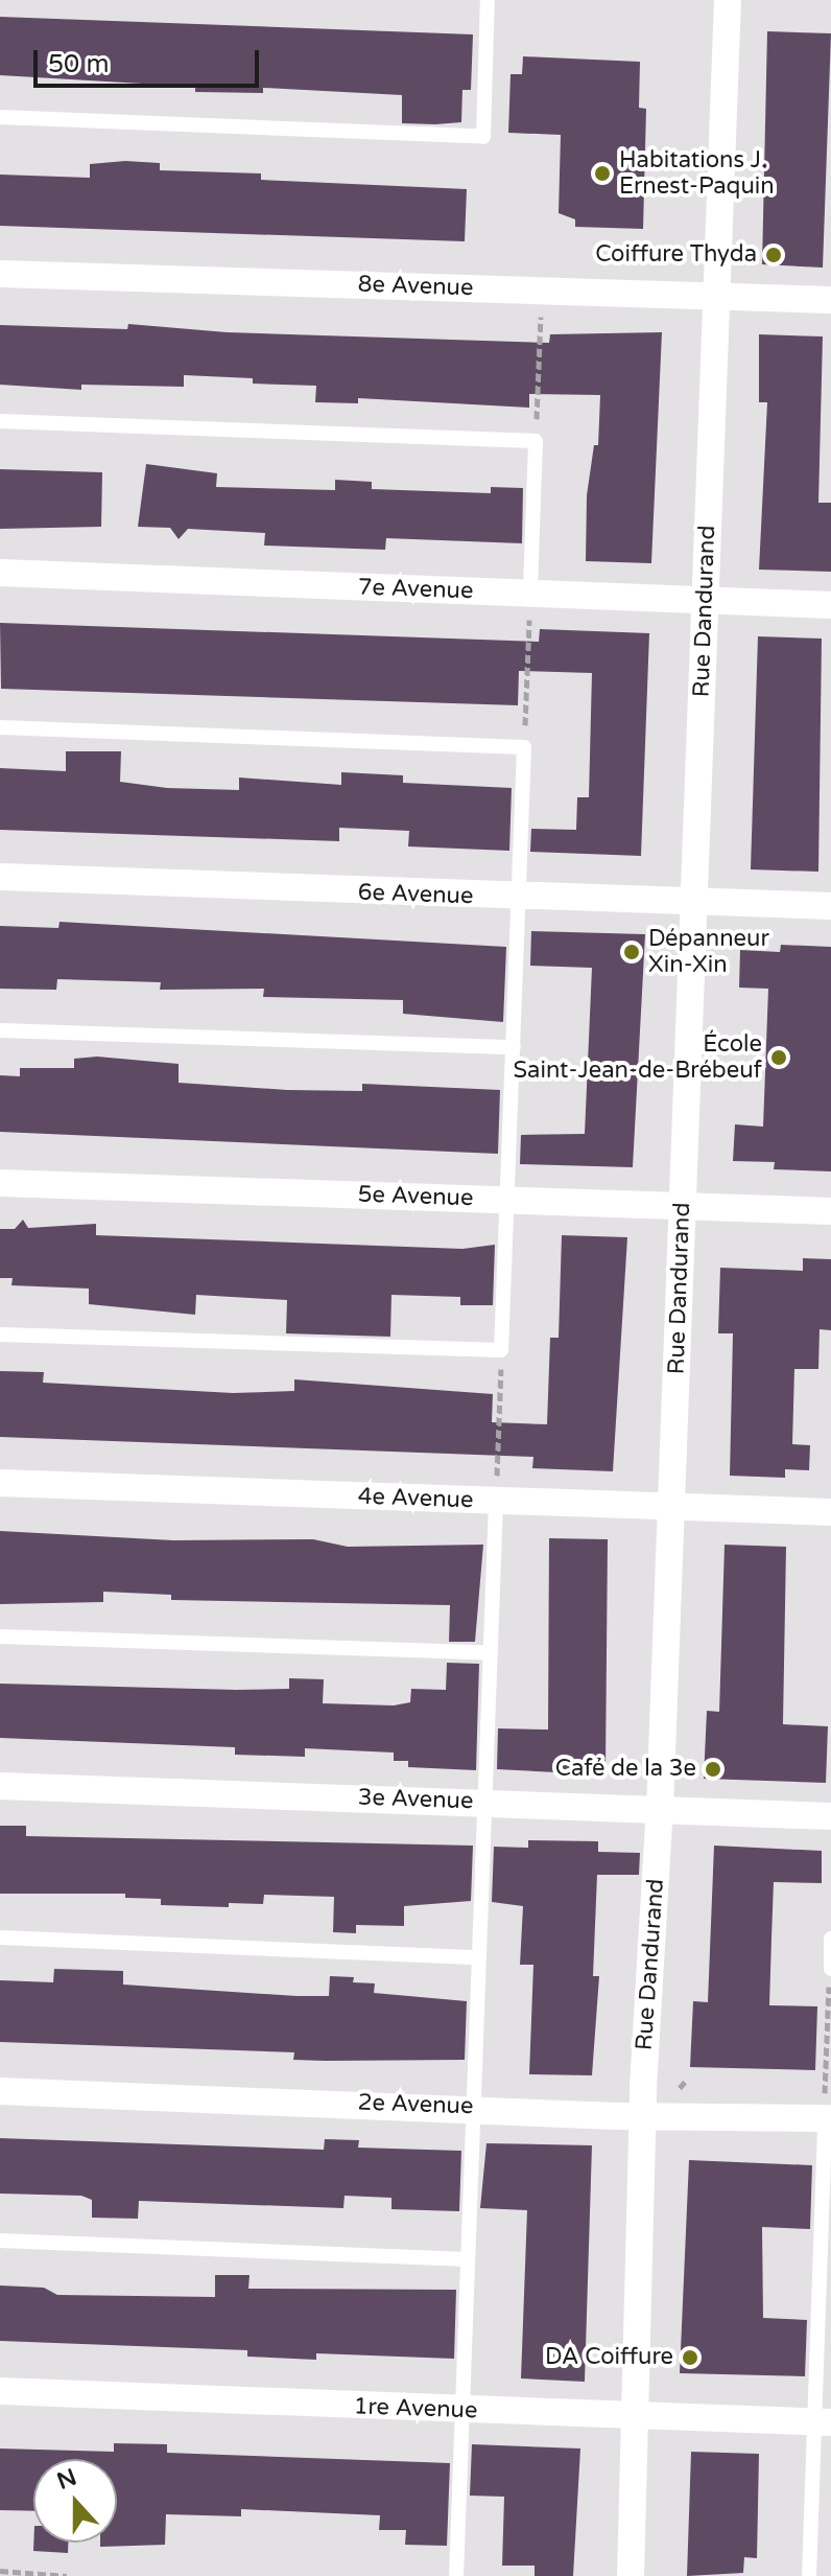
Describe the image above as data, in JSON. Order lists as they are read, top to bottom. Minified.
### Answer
{"streets":{"street":["8e Avenue","7e Avenue","Rue Dandurand","6e Avenue","5e Avenue","4e Avenue","3e Avenue","2e Avenue","1re Avenue"]},"crossings":[["8e Avenue","Rue Dandurand"],["7e Avenue","Rue Dandurand"],["Rue Dandurand","6e Avenue"],["Rue Dandurand","5e Avenue"],["Rue Dandurand","4e Avenue"],["Rue Dandurand","3e Avenue"],["Rue Dandurand","2e Avenue"],["Rue Dandurand","1re Avenue"]],"places":["Habitations J. Ernest-Paquin","Coiffure Thyda","Dépanneur Xin-Xin","École Saint-Jean-de-Brébeuf","Café de la 3e","DA Coiffure"],"scale_bar":"50 m","north":"top"}
